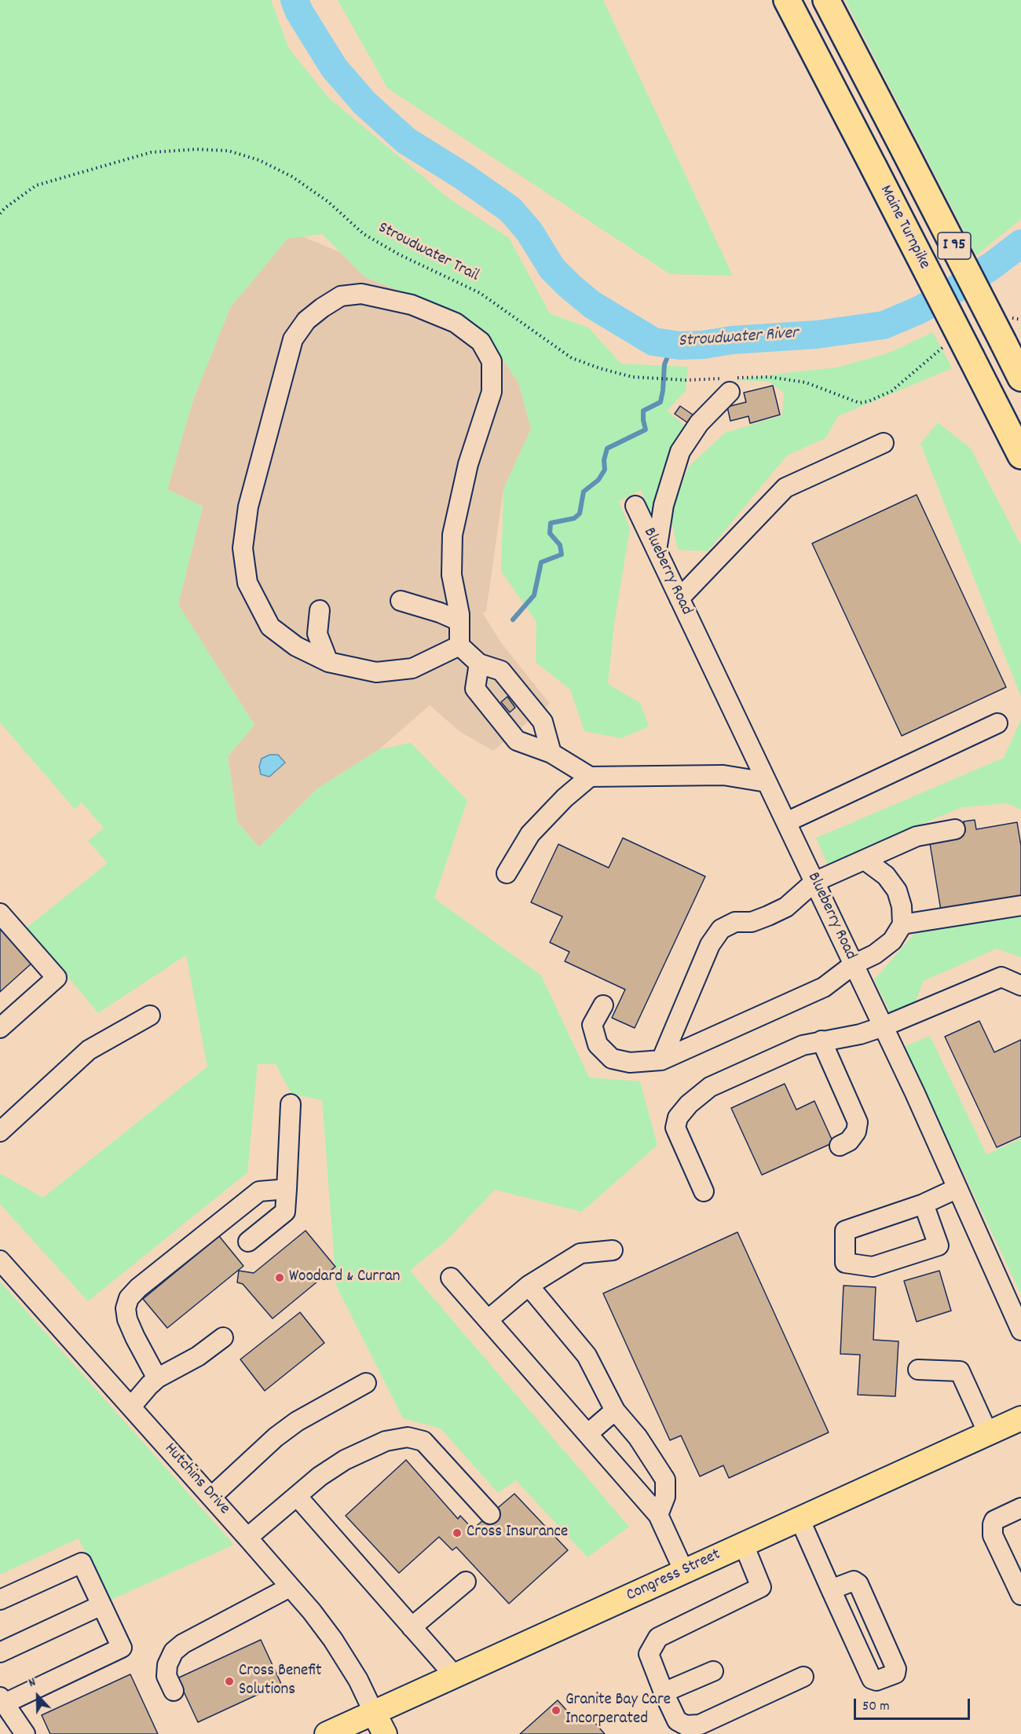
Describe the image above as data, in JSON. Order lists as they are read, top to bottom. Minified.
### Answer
{"streets":{"highway":["Maine Turnpike","I 95"],"main road":["Congress Street"],"street":["Blueberry Road","Hutchins Drive"],"path":["Stroudwater Trail"]},"crossings":[["Hutchins Drive","Congress Street"]],"water":["Stroudwater River"],"places":["Woodard & Curran","Cross Insurance","Cross Benefit Solutions","Granite Bay Care Incorperated"],"scale_bar":"50 m","north":"top"}
